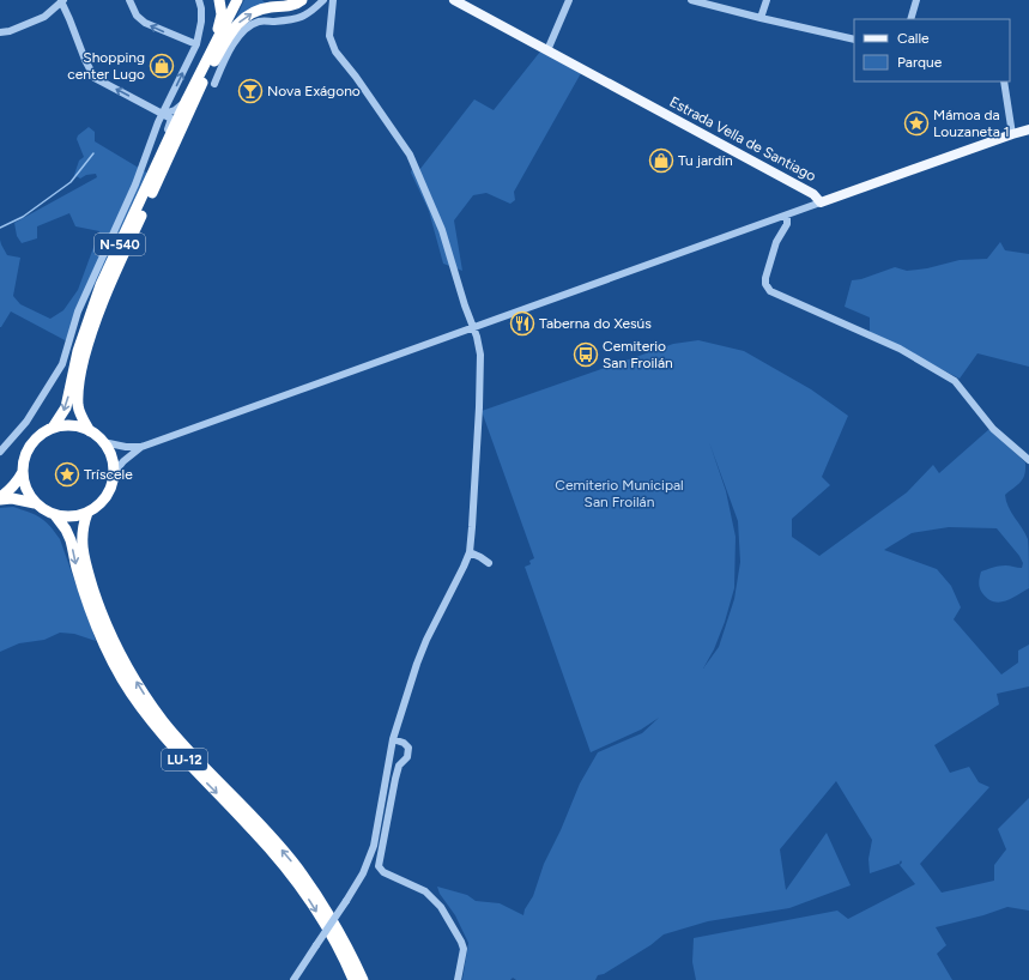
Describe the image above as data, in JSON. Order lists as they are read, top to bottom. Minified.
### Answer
{"streets":{"highway":["N-540","LU-12"],"main road":["Estrada Vella de Santiago"]},"crossings":[["N-540","LU-12"]],"parks":["Cemiterio Municipal San Froilán"],"places":{"shop":["Shopping center Lugo","Tu jardín"],"bar":["Nova Exágono"],"place":["Mámoa da Louzaneta 1","Tríscele"],"restaurant":["Taberna do Xesús"],"bus stop":["Cemiterio San Froilán"]},"legend":["Calle","Parque"]}
